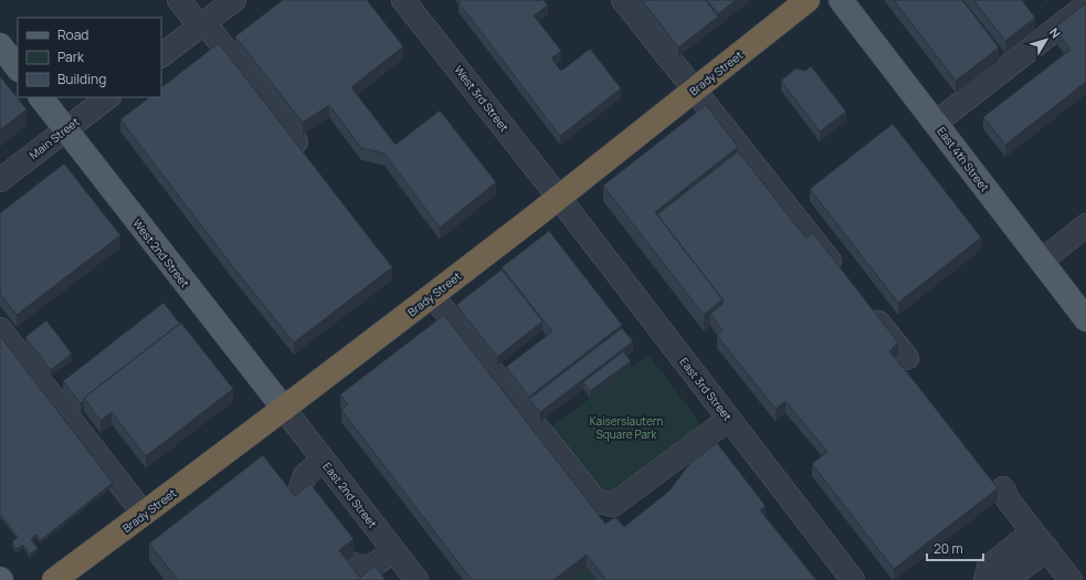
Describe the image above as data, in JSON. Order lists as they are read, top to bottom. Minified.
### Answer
{"streets":{"highway":["Brady Street"],"main road":["East 4th Street","West 2nd Street"],"street":["West 3rd Street","Main Street","East 3rd Street","East 2nd Street"]},"crossings":[["Brady Street","West 3rd Street"],["Brady Street","West 2nd Street"],["Brady Street","East 3rd Street"],["Brady Street","East 2nd Street"],["West 3rd Street","East 3rd Street"],["Main Street","West 2nd Street"],["West 2nd Street","East 2nd Street"]],"parks":["Kaiserslautern Square Park"],"legend":["Road","Park","Building"],"scale_bar":"20 m","north":"top right"}
